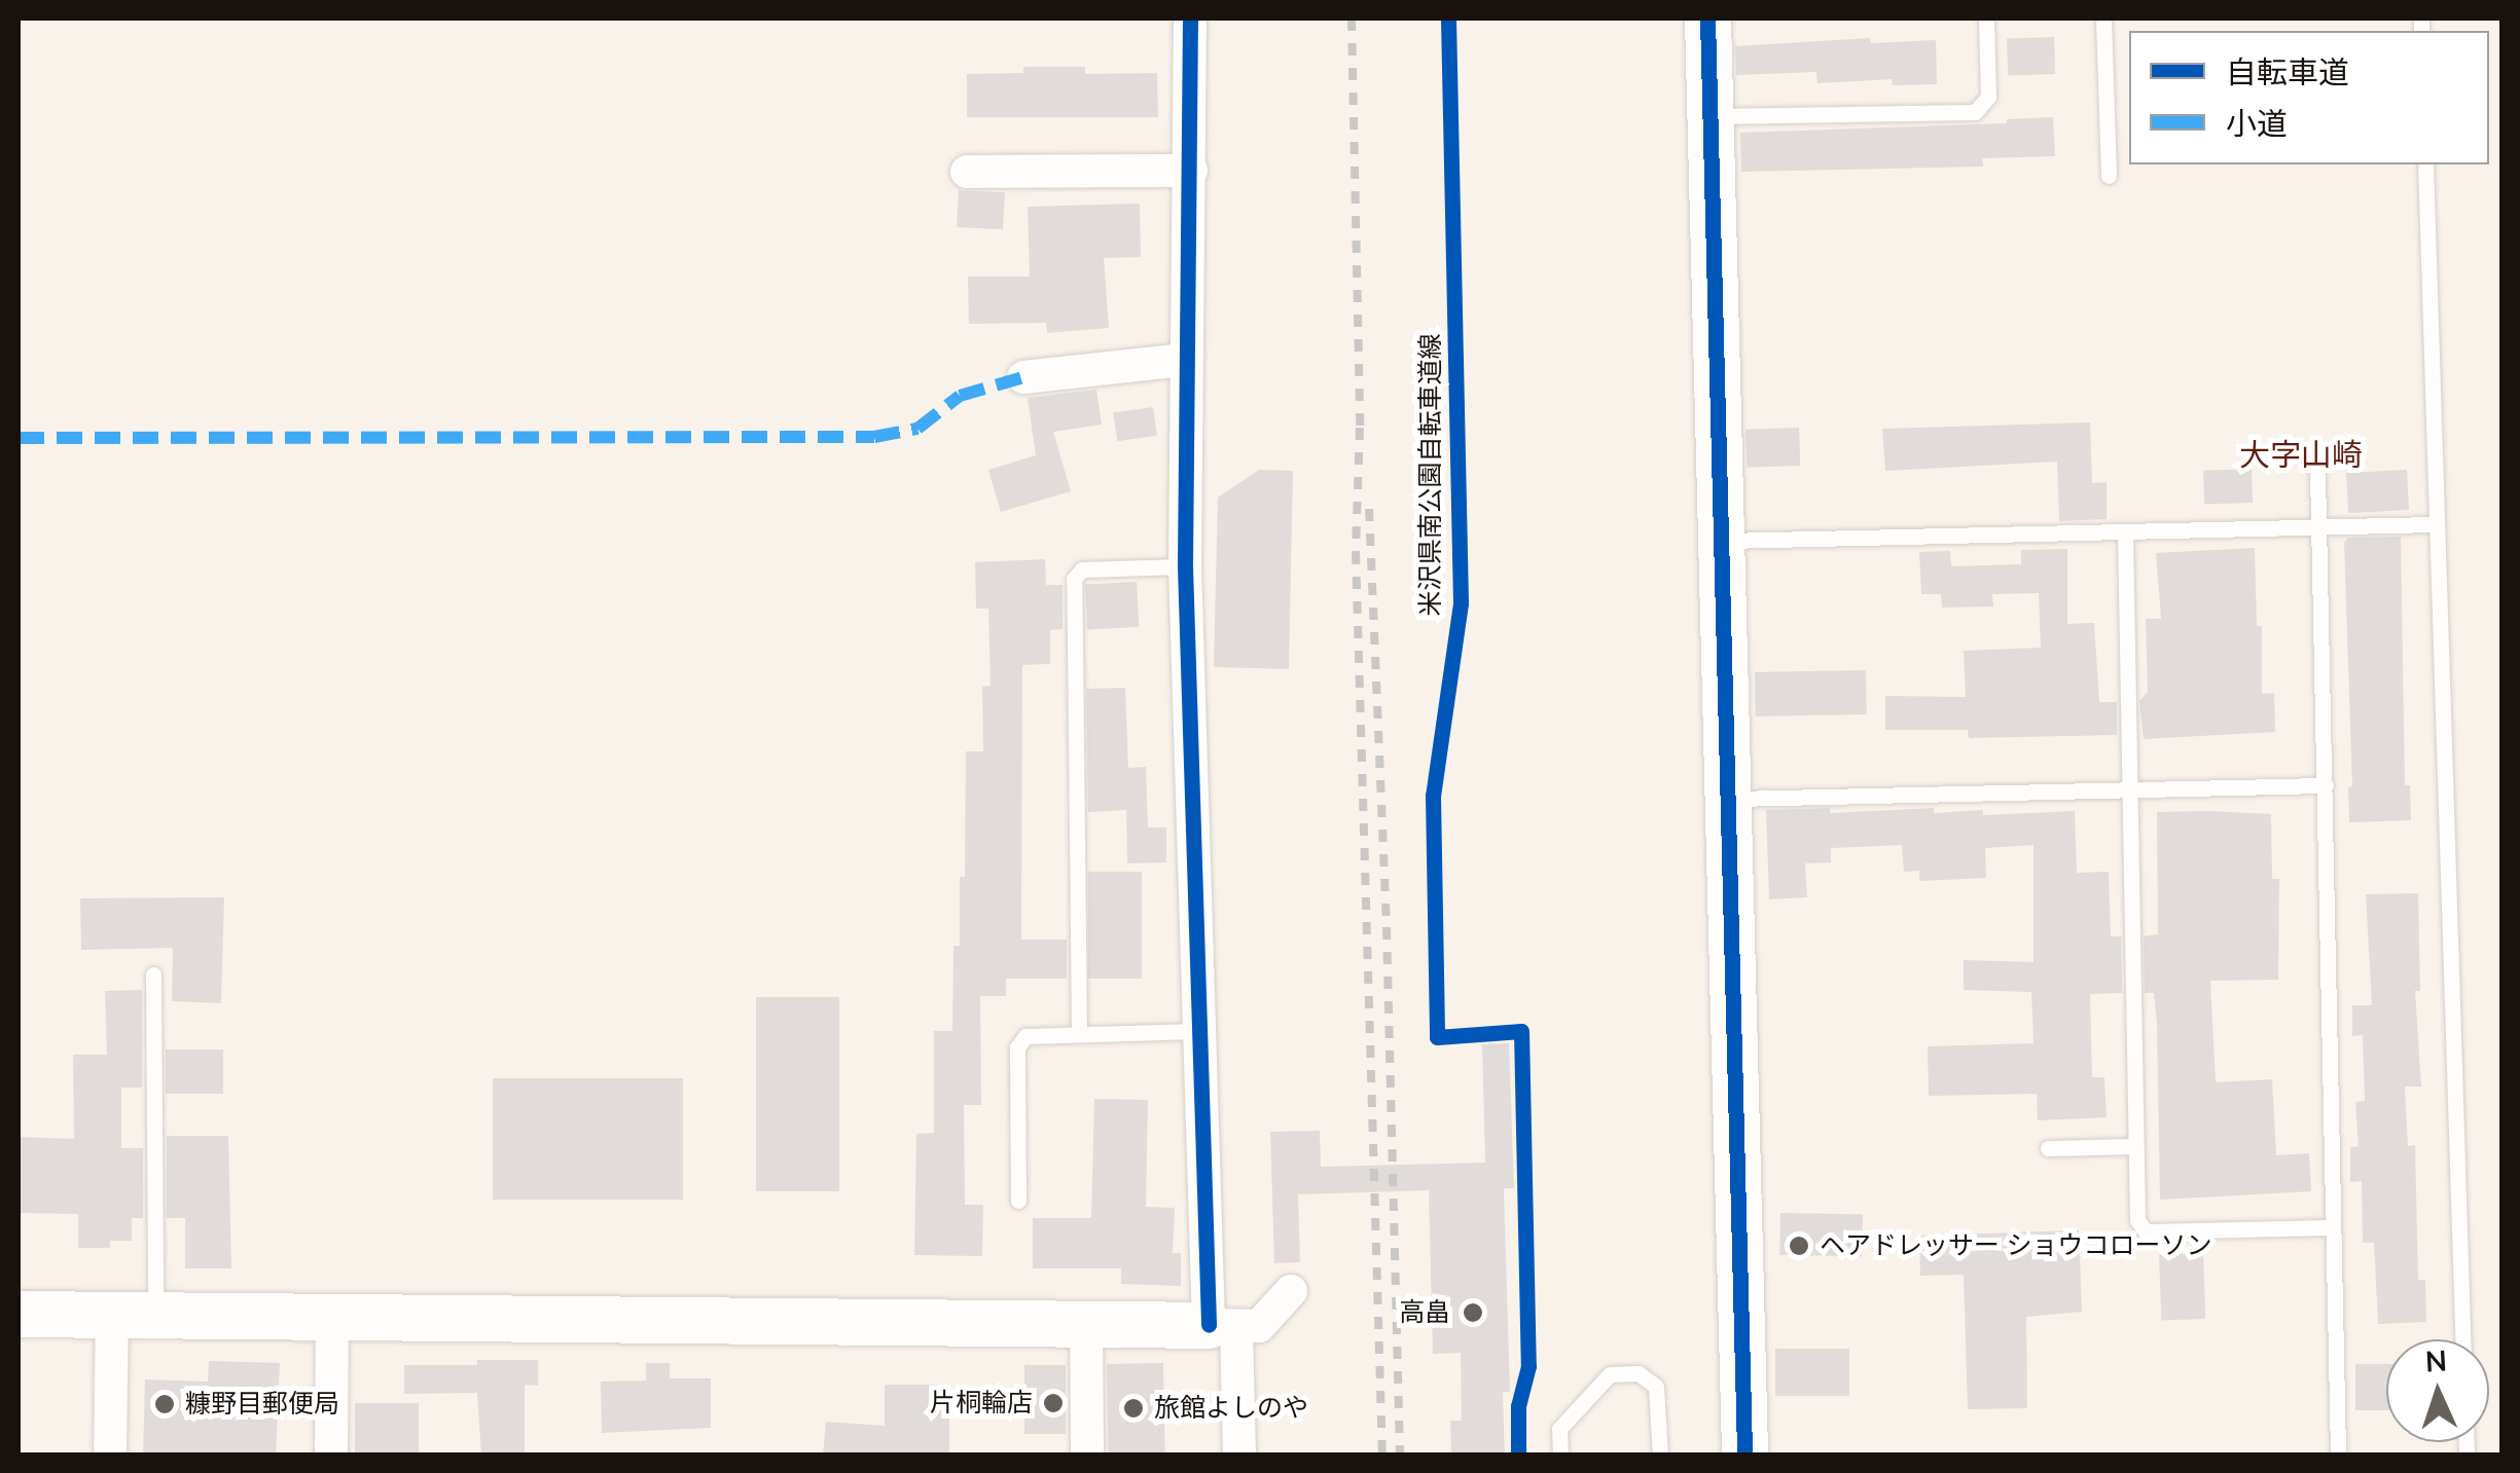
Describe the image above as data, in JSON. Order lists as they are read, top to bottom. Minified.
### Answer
{"streets":{"cycle path":["米沢県南公園自転車道線"]},"districts":["大字山崎"],"places":["ヘアドレッサー ショウコローソン","高畠","片桐輪店","糠野目郵便局","旅館よしのや"],"legend":["自転車道","小道"],"north":"top"}
